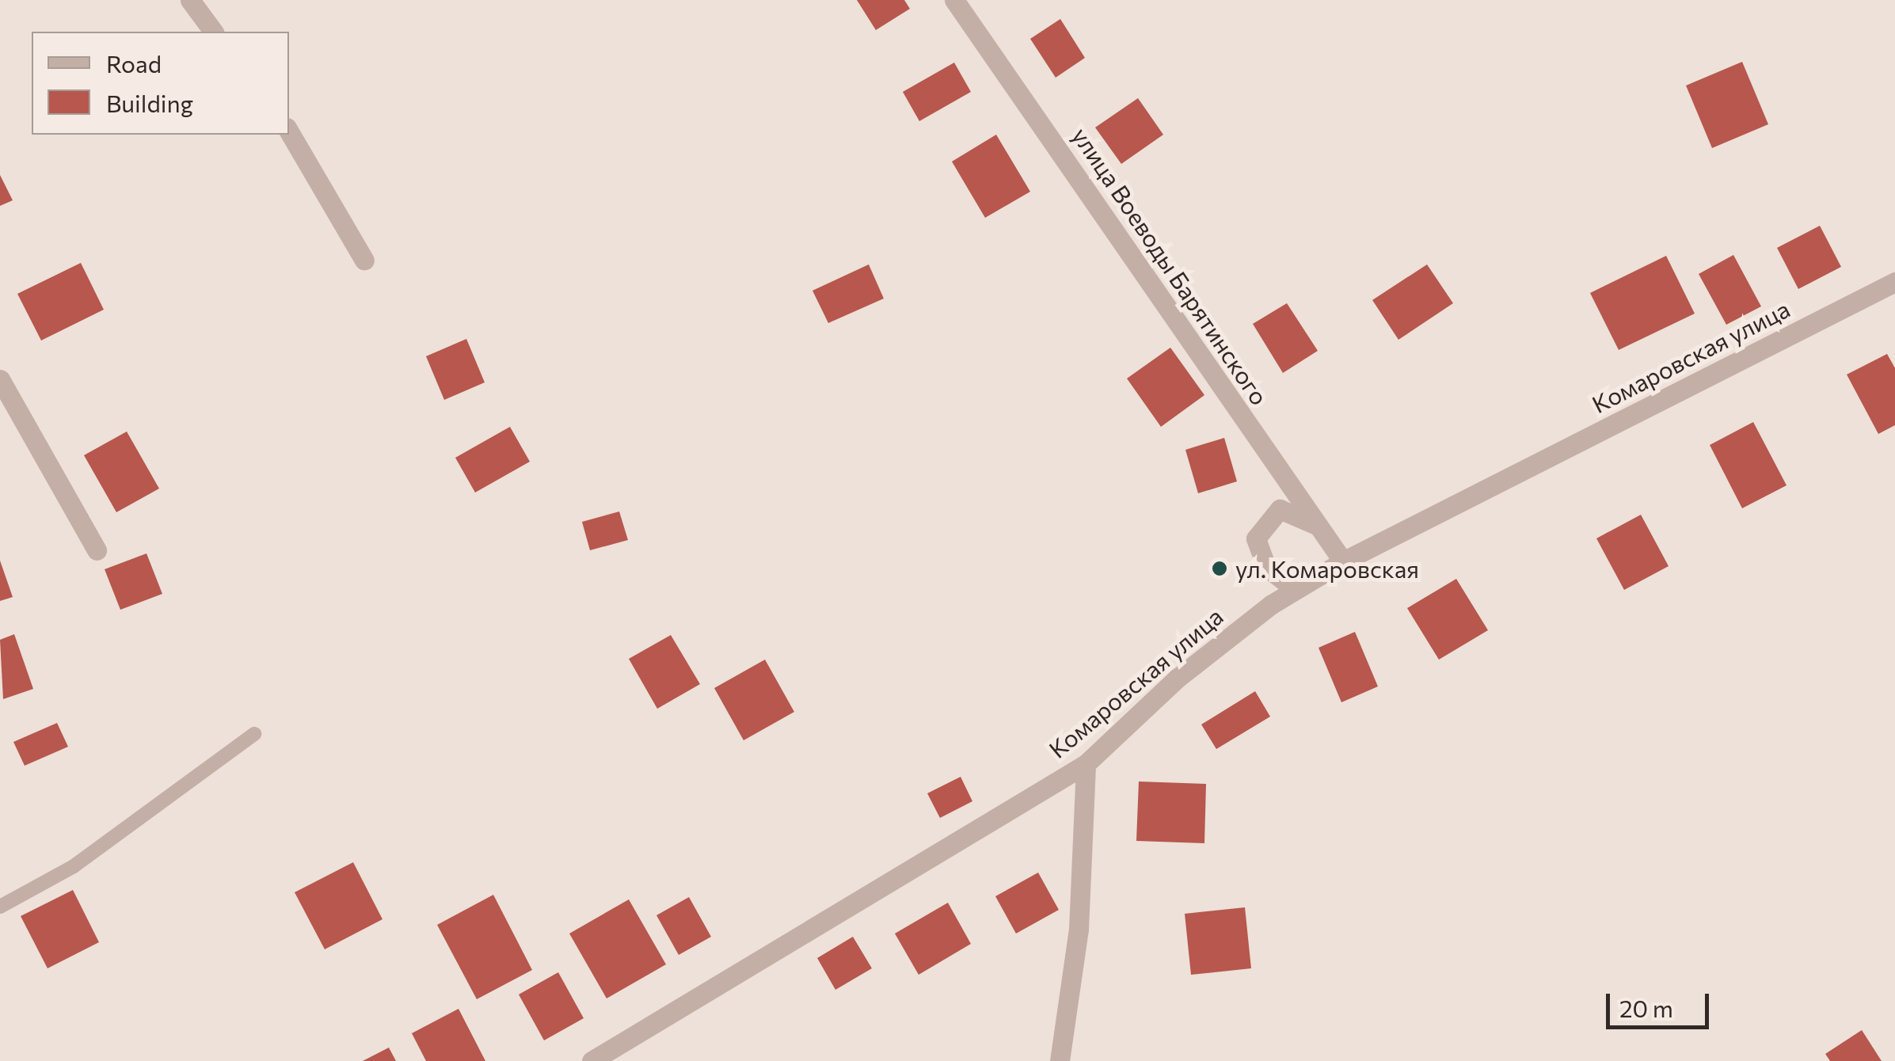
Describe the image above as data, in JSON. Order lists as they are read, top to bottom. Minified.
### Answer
{"streets":{"street":["улица Воеводы Барятинского","Комаровская улица"]},"crossings":[["улица Воеводы Барятинского","Комаровская улица"]],"places":["ул. Комаровская"],"legend":["Road","Building"],"scale_bar":"20 m"}
